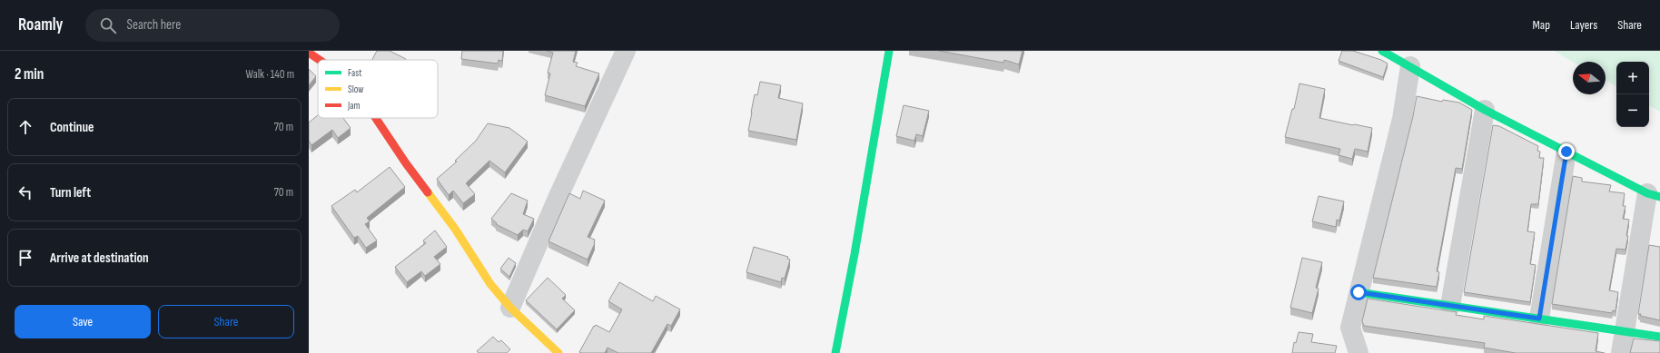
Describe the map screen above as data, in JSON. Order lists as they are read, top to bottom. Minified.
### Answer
{"legend":["Fast","Slow","Jam"],"north":"left","page":{"header":"Roamly","search":"Search here","nav":["Map","Layers","Share"],"heading":["2 min","Walk · 140 m"],"map_buttons":["+","−"],"list":[["Continue","70 m"],["Turn left","70 m"],"Arrive at destination"],"buttons":["Save","Share"]}}
